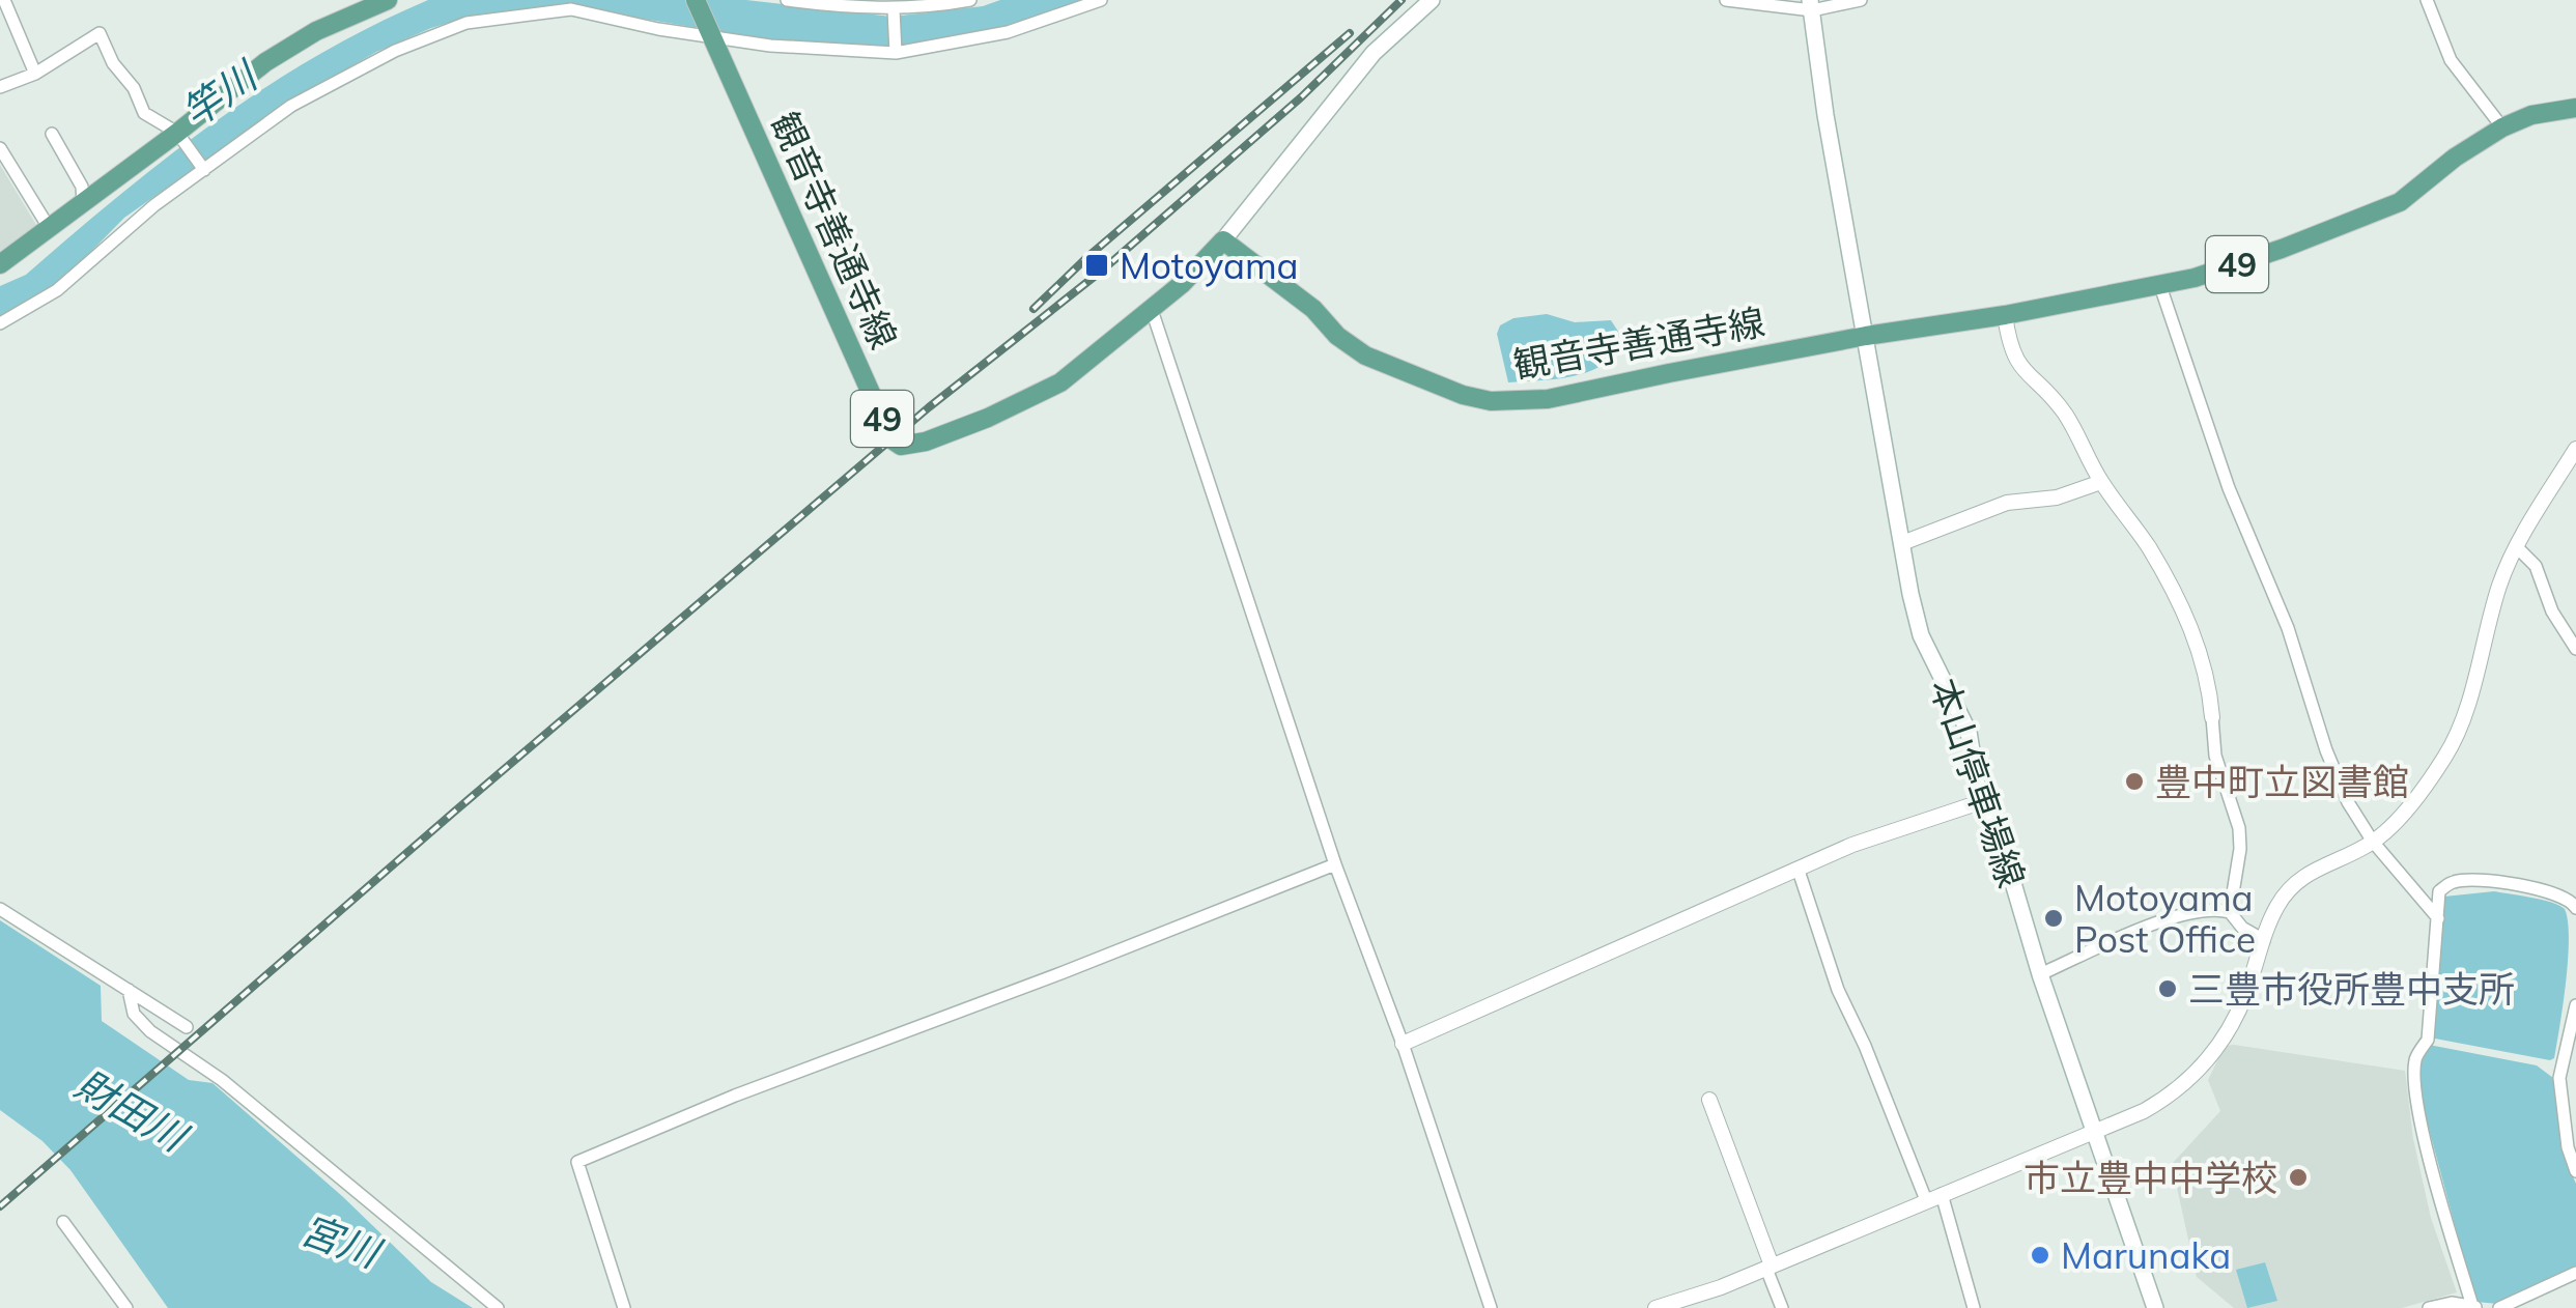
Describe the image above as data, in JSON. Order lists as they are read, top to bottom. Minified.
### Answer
{"streets":{"main road":["観音寺善通寺線","49","本山停車場線"]},"crossings":[["観音寺善通寺線","本山停車場線"]],"water":["竿川","財田川","宮川"],"places":{"transit":["Motoyama"],"other":["豊中町立図書館","Motoyama Post Office","三豊市役所豊中支所","市立豊中中学校","Marunaka"]}}
